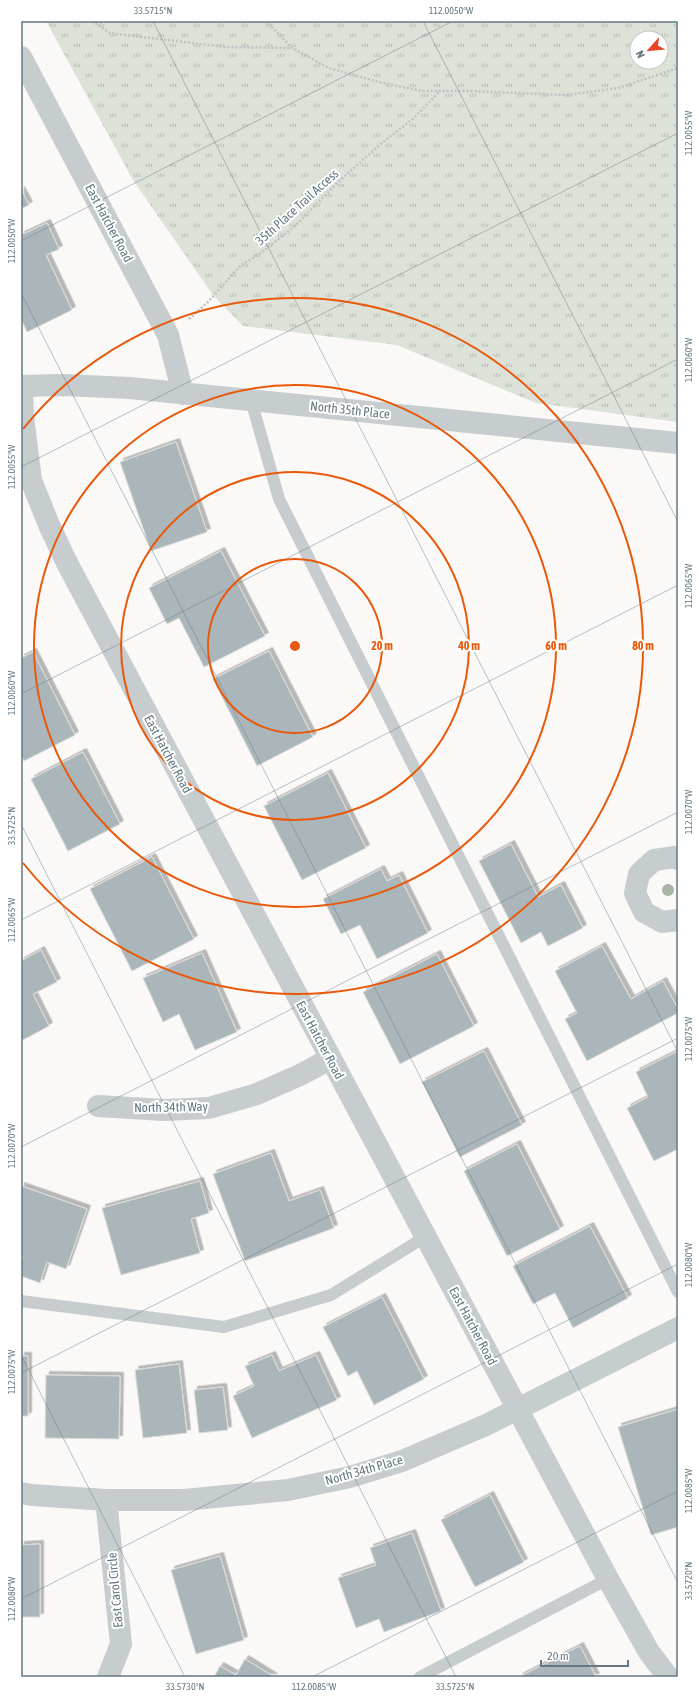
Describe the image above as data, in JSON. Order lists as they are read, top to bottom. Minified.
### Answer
{"streets":{"street":["East Hatcher Road","North 35th Place","North 34th Way","North 34th Place","East Carol Circle"],"path":["35th Place Trail Access"]},"crossings":[["35th Place Trail Access","East Hatcher Road"],["East Hatcher Road","North 35th Place"],["East Hatcher Road","North 34th Way"],["East Hatcher Road","North 34th Place"],["North 34th Place","East Carol Circle"]],"scale_bar":"20 m","north":"bottom left","coordinates":["33.5715°N","112.0050°W","112.0055°W","112.0060°W","112.0065°W","112.0070°W","33.5725°N","112.0075°W","112.0080°W","112.0085°W","33.5720°N","33.5730°N"],"rings":["20 m","40 m","60 m","80 m"]}
